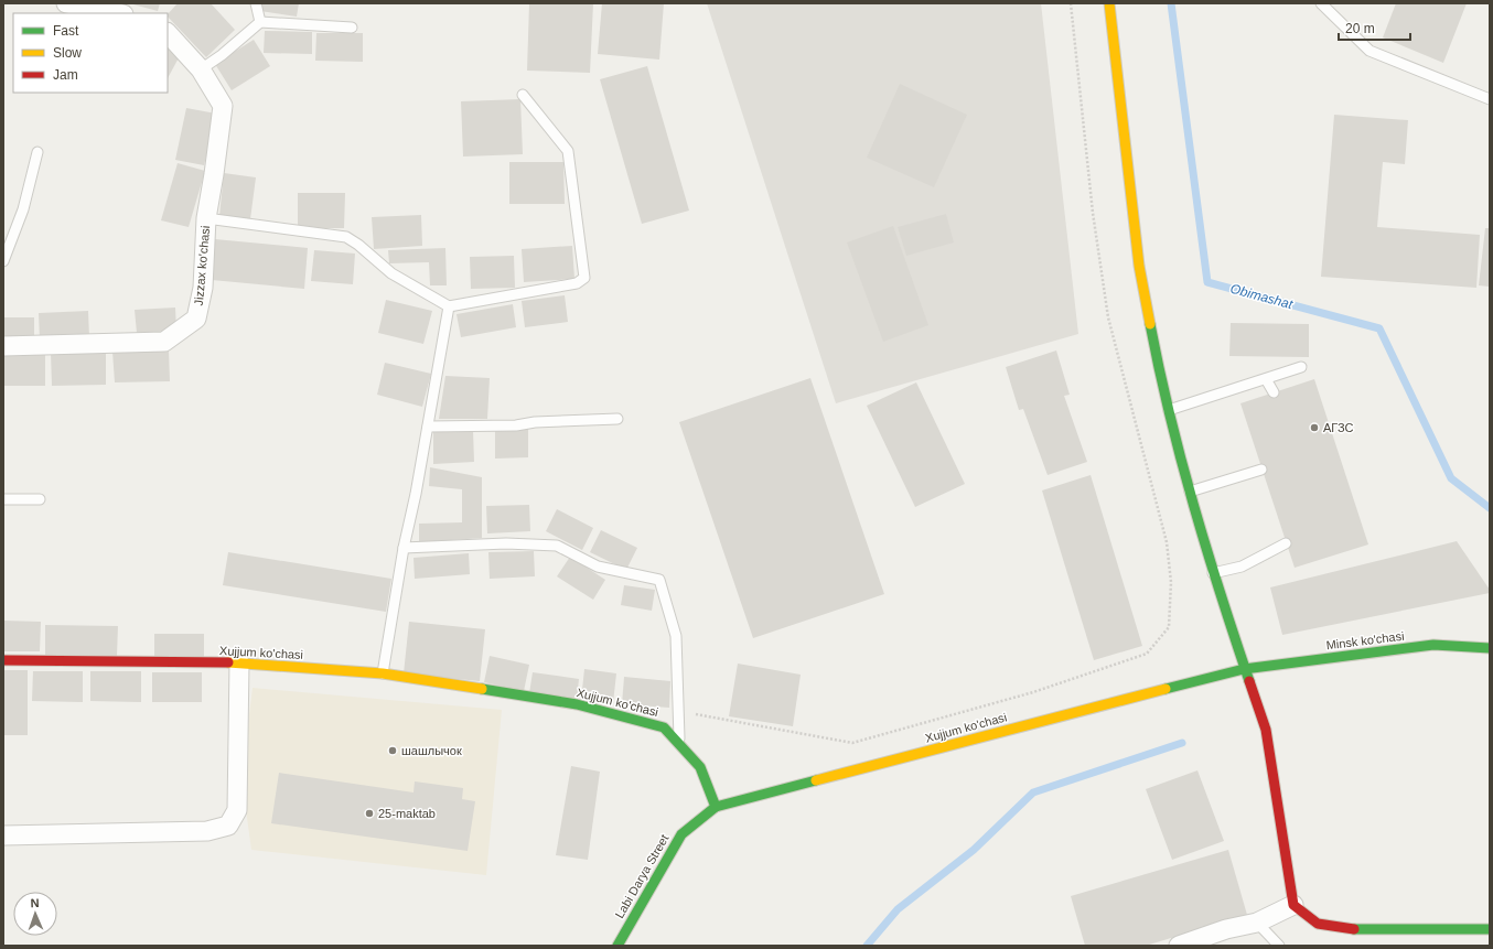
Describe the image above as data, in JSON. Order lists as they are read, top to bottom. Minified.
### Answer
{"streets":{"street":["Jizzax ko'chasi","Minsk ko'chasi","Xujjum ko'chasi","Labi Darya Street"]},"crossings":[["Minsk ko'chasi","Xujjum ko'chasi"],["Xujjum ko'chasi","Labi Darya Street"]],"water":["Obimashat"],"places":["АГЗС","шашлычок","25-maktab"],"legend":["Fast","Slow","Jam"],"scale_bar":"20 m","north":"top"}
